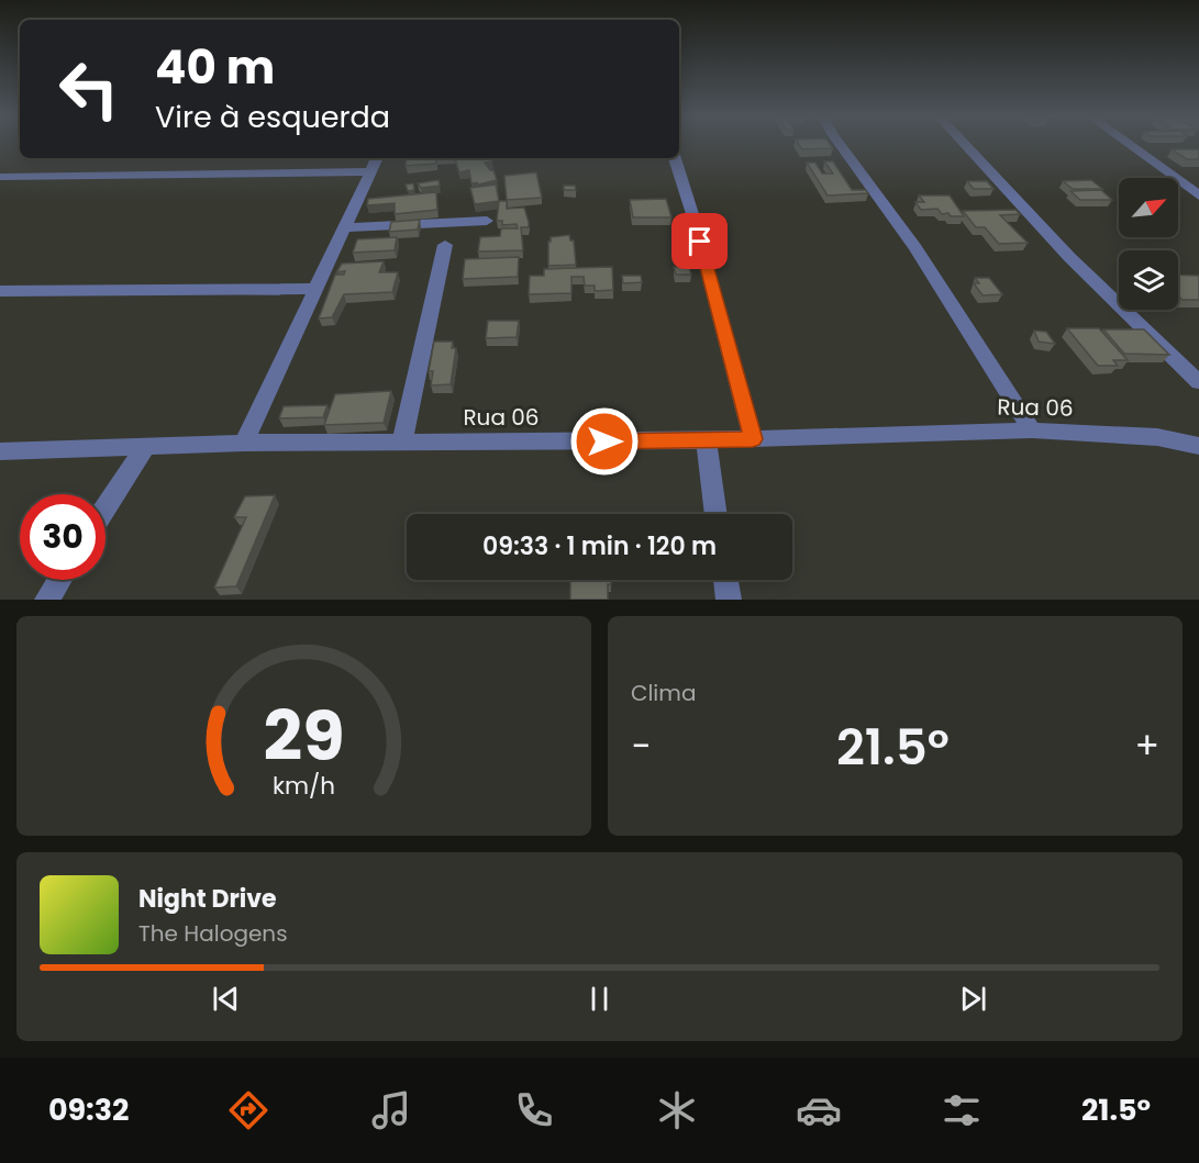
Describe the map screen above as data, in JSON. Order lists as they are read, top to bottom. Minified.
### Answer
{"streets":{"street":["Rua 06"]},"north":"top right","page":{"turn":["40 m","Vire à esquerda"],"limit":"30","trip":"09:33 · 1 min · 120 m","tile":"Clima","heat":["−","21.5°","+"],"song":["Night Drive","The Halogens"],"tabs":["09:32","21.5°"],"gauge":["29","km/h"]}}
